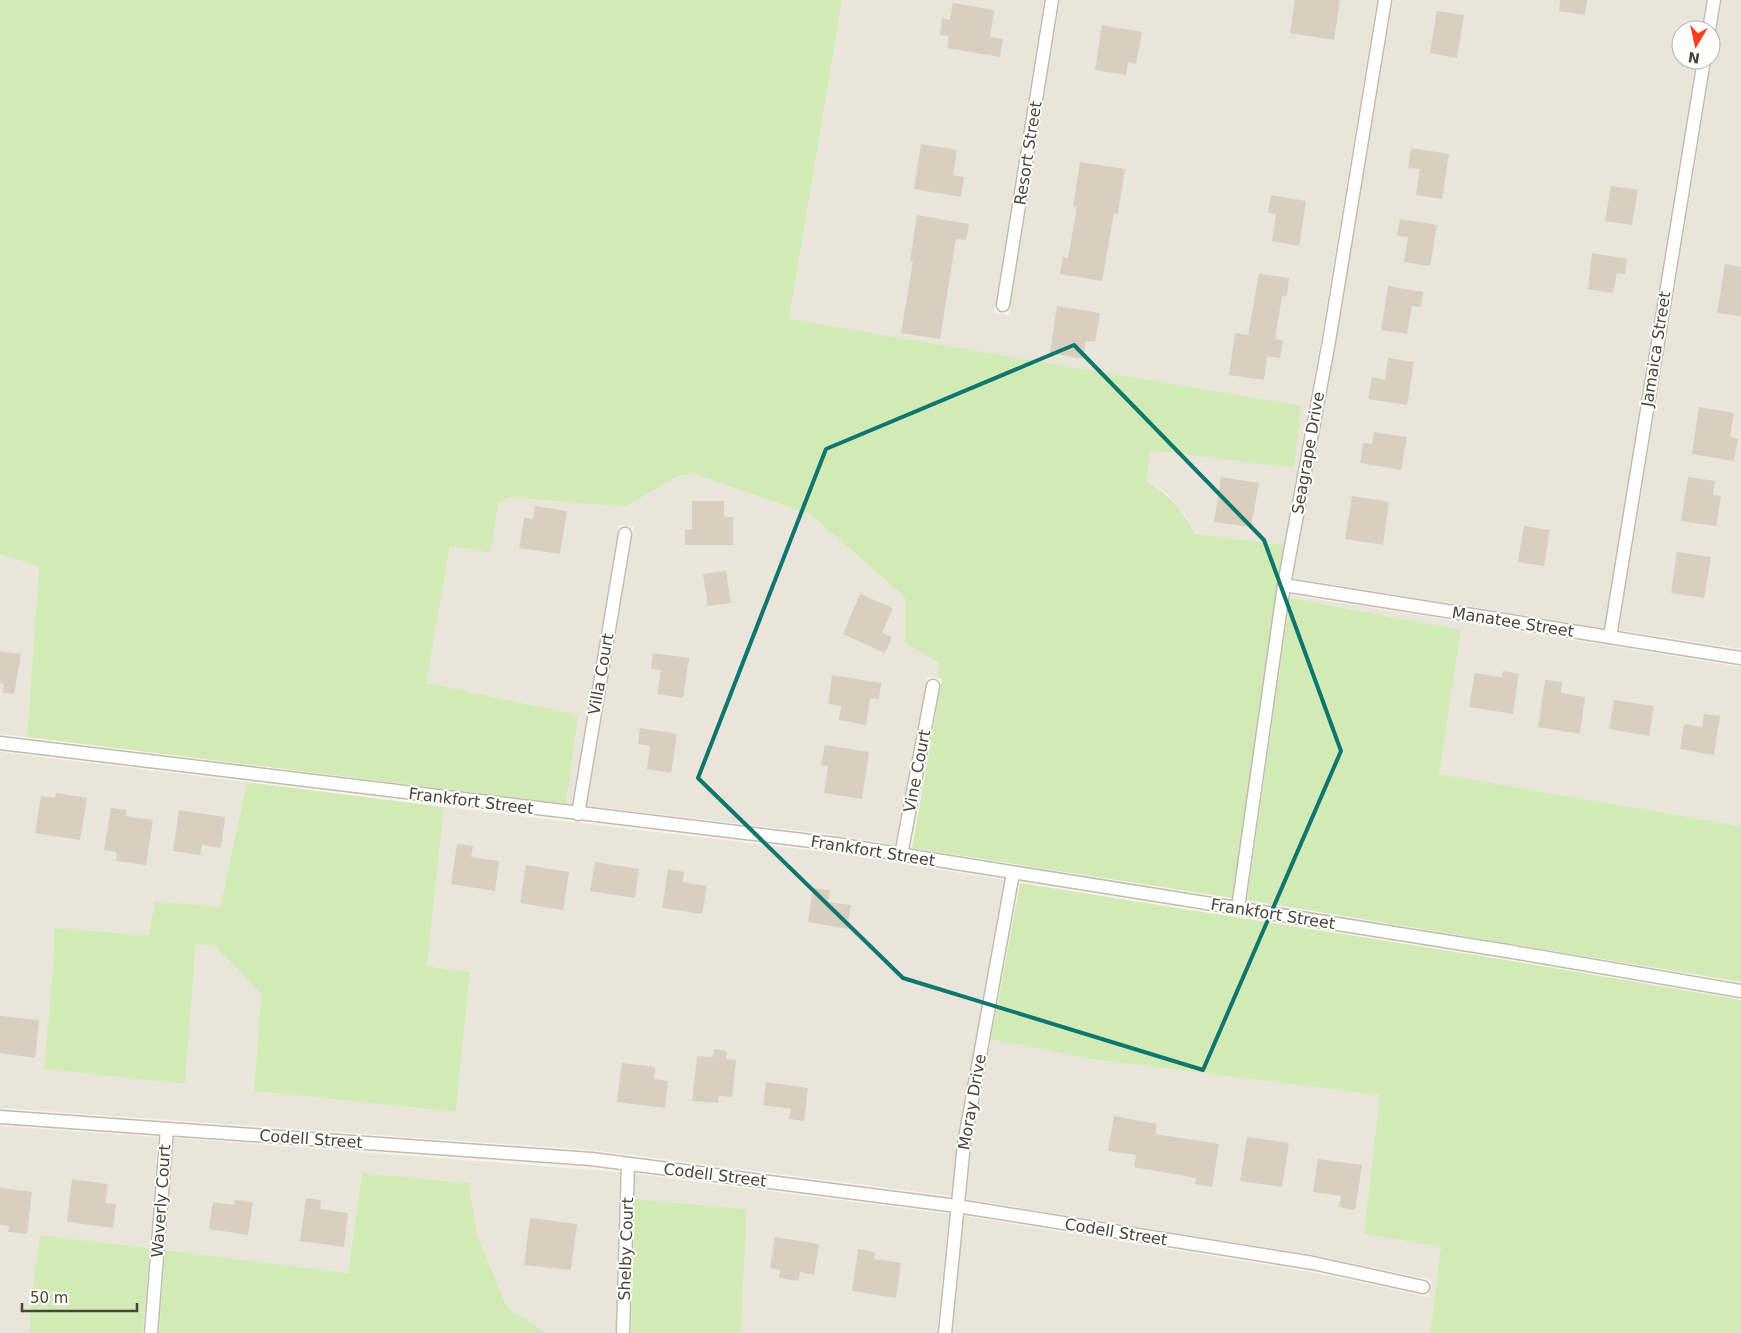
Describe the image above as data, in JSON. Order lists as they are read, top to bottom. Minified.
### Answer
{"streets":{"street":["Resort Street","Jamaica Street","Seagrape Drive","Manatee Street","Villa Court","Vine Court","Frankfort Street","Moray Drive","Codell Street","Waverly Court","Shelby Court"]},"crossings":[["Jamaica Street","Manatee Street"],["Seagrape Drive","Manatee Street"],["Seagrape Drive","Frankfort Street"],["Villa Court","Frankfort Street"],["Vine Court","Frankfort Street"],["Frankfort Street","Moray Drive"],["Moray Drive","Codell Street"],["Codell Street","Waverly Court"],["Codell Street","Shelby Court"]],"scale_bar":"50 m","north":"bottom"}
